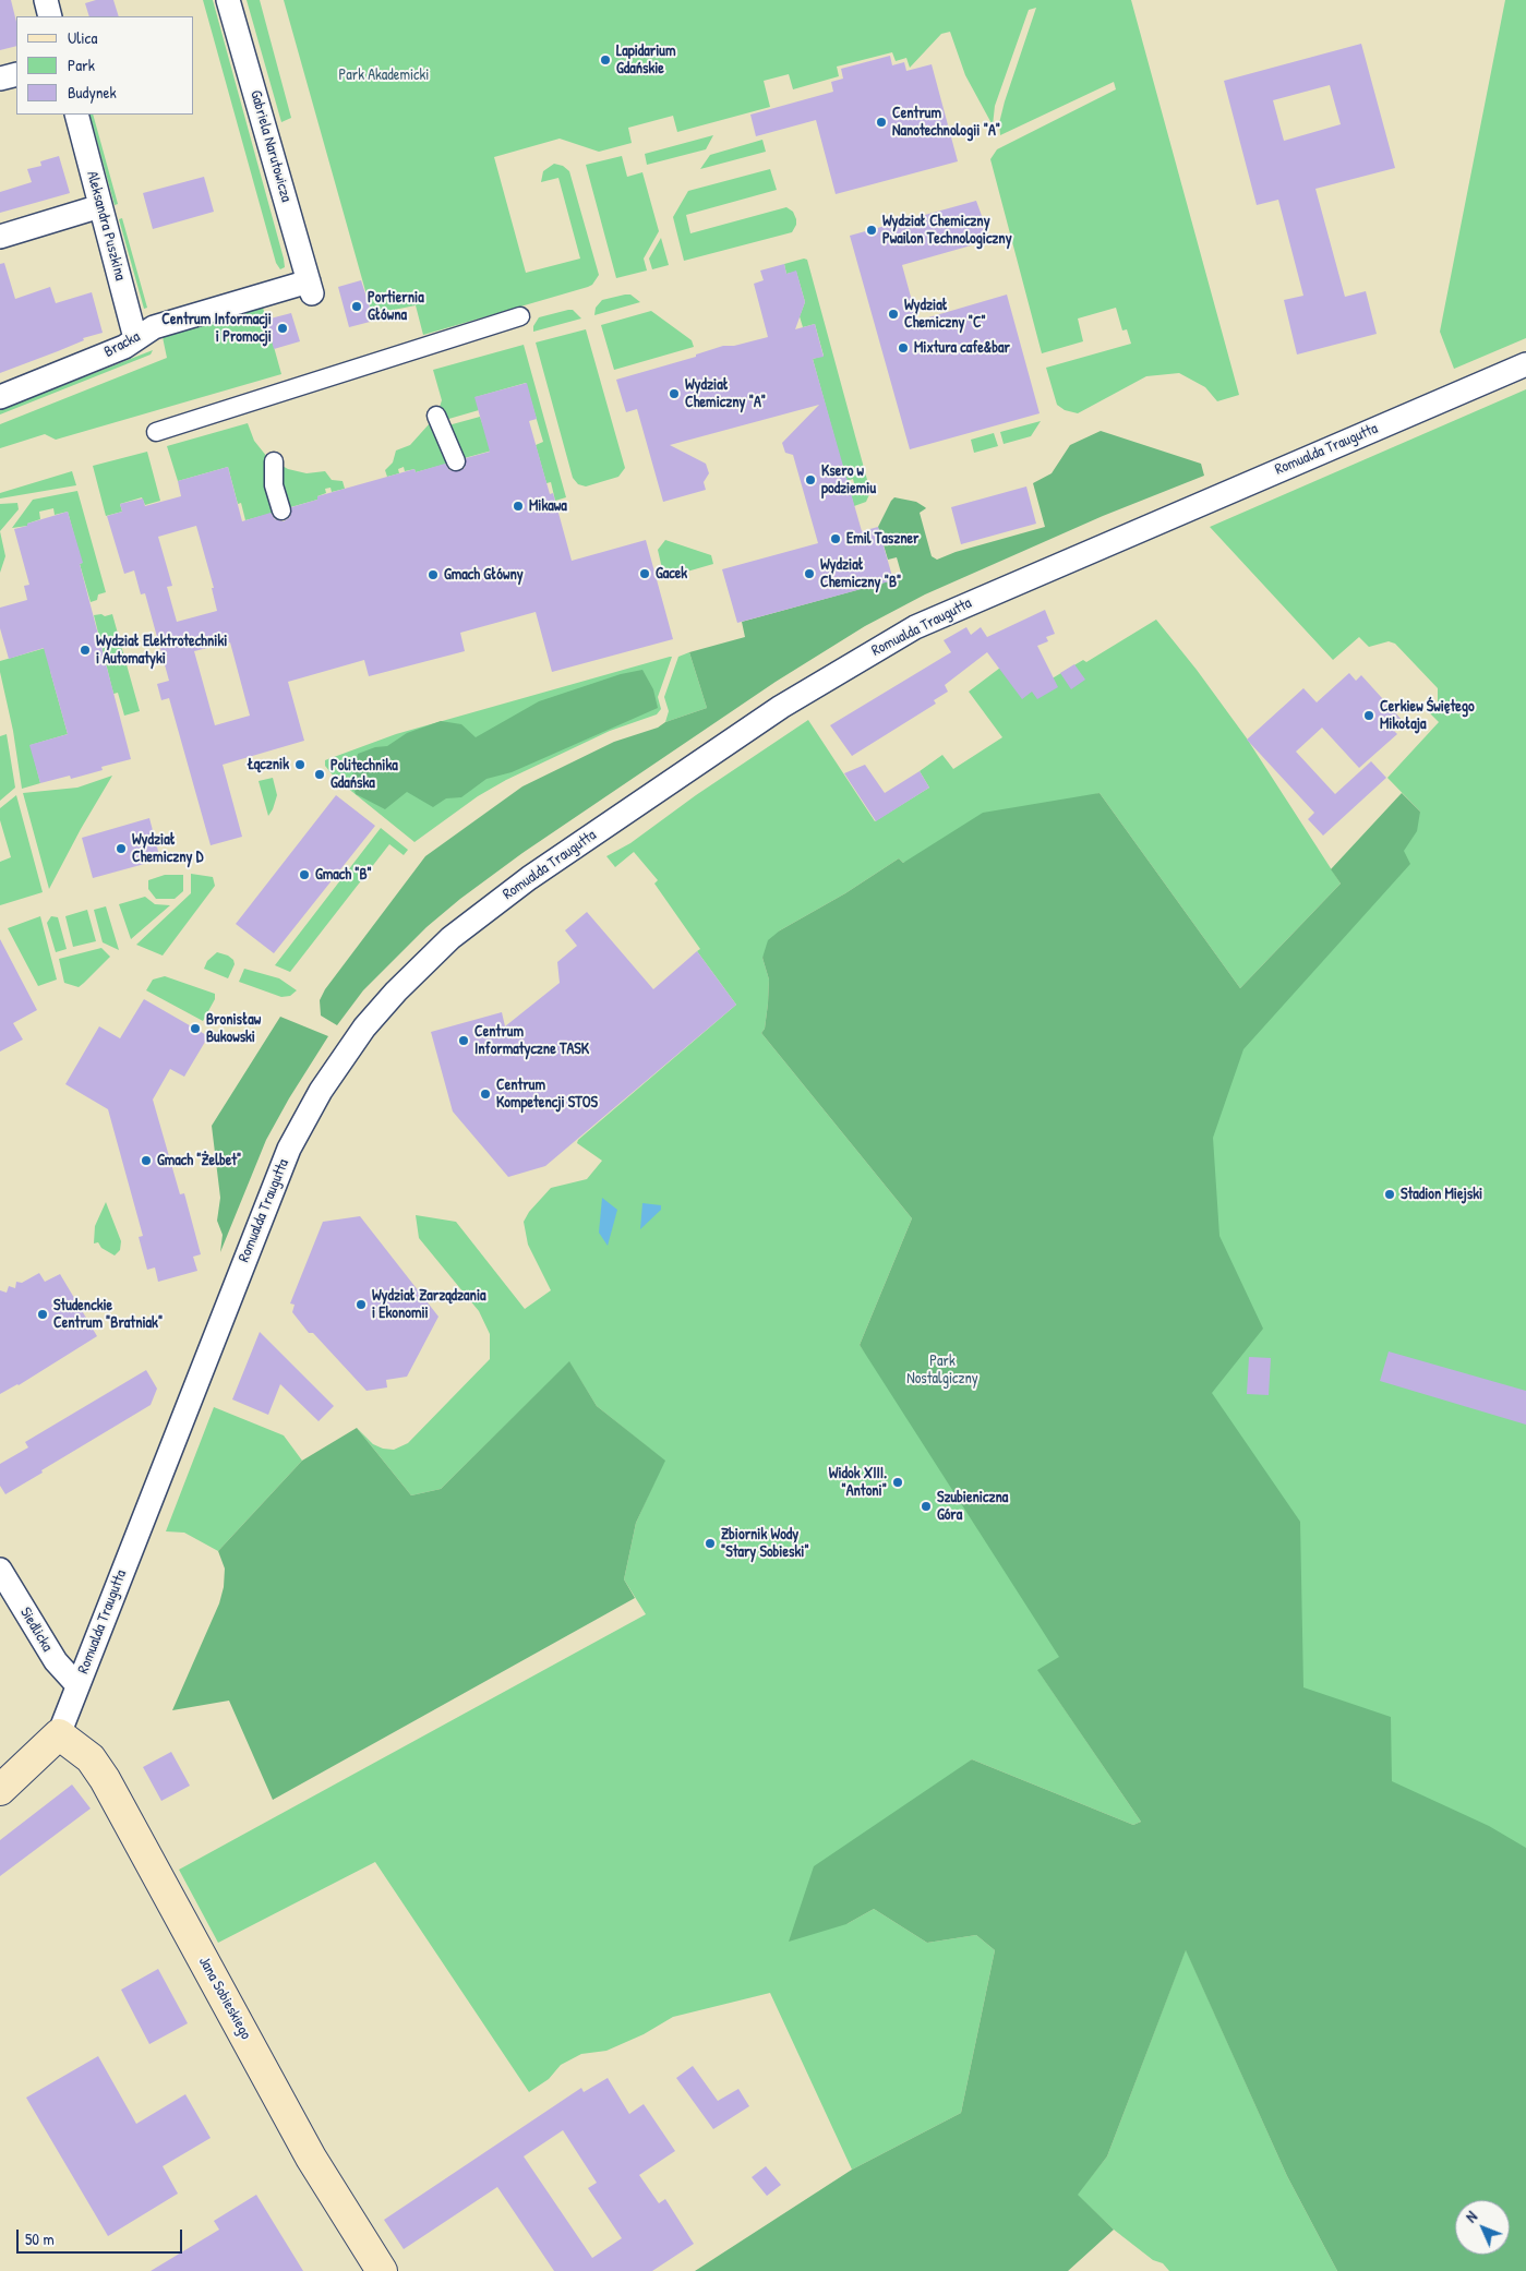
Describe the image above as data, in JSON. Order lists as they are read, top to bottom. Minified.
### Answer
{"streets":{"main road":["Romualda Traugutta","Jana Sobieskiego"],"street":["Gabriela Narutowicza","Aleksandra Puszkina","Bracka","Siedlicka"]},"crossings":[["Gabriela Narutowicza","Bracka"],["Aleksandra Puszkina","Bracka"],["Romualda Traugutta","Siedlicka"],["Romualda Traugutta","Jana Sobieskiego"]],"parks":["Park Akademicki","Park Nostalgiczny"],"places":["Lapidarium Gdańskie","Centrum Nanotechnologii \"A\"","Wydział Chemiczny Pwailon Technologiczny","Portiernia Główna","Wydział Chemiczny \"C\"","Centrum Informacji i Promocji","Mixtura cafe&bar","Wydział Chemiczny \"A\"","Ksero w podziemiu","Mikawa","Emil Taszner","Gacek","Wydział Chemiczny \"B\"","Gmach Główny","Wydział Elektrotechniki i Automatyki","Cerkiew Świętego Mikołaja","Łącznik","Politechnika Gdańska","Wydział Chemiczny D","Gmach \"B\"","Bronisław Bukowski","Centrum Informatyczne TASK","Centrum Kompetencji STOS","Gmach \"Żelbet\"","Stadion Miejski","Wydział Zarządzania i Ekonomii","Studenckie Centrum \"Bratniak\"","Widok XIII. \"Antoni\"","Szubieniczna Góra","Zbiornik Wody \"Stary Sobieski\""],"legend":["Ulica","Park","Budynek"],"scale_bar":"50 m","north":"top left"}
